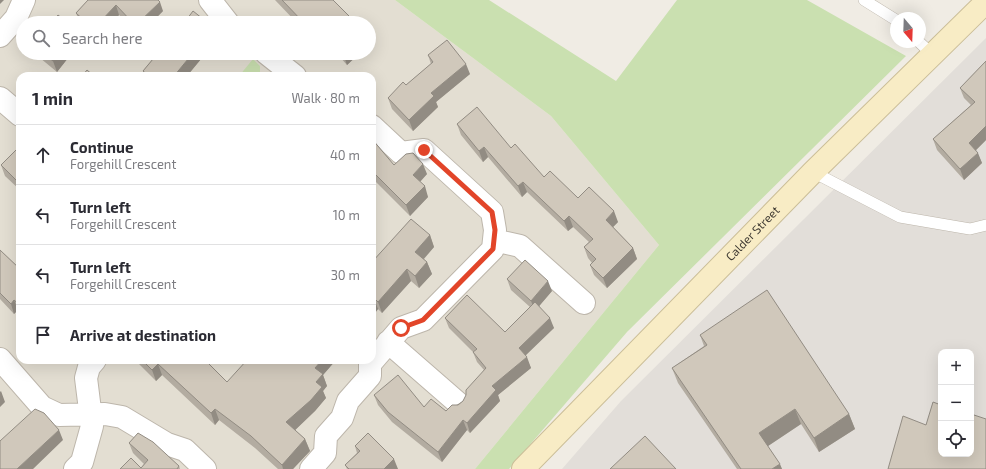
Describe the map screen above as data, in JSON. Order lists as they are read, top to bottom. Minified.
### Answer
{"streets":{"main road":["Calder Street"]},"north":"bottom","page":{"search":"Search here","heading":["1 min","Walk · 80 m"],"list":[["Continue","Forgehill Crescent","40 m"],["Turn left","Forgehill Crescent","10 m"],["Turn left","Forgehill Crescent","30 m"],"Arrive at destination"],"map_buttons":["+","−"]}}
